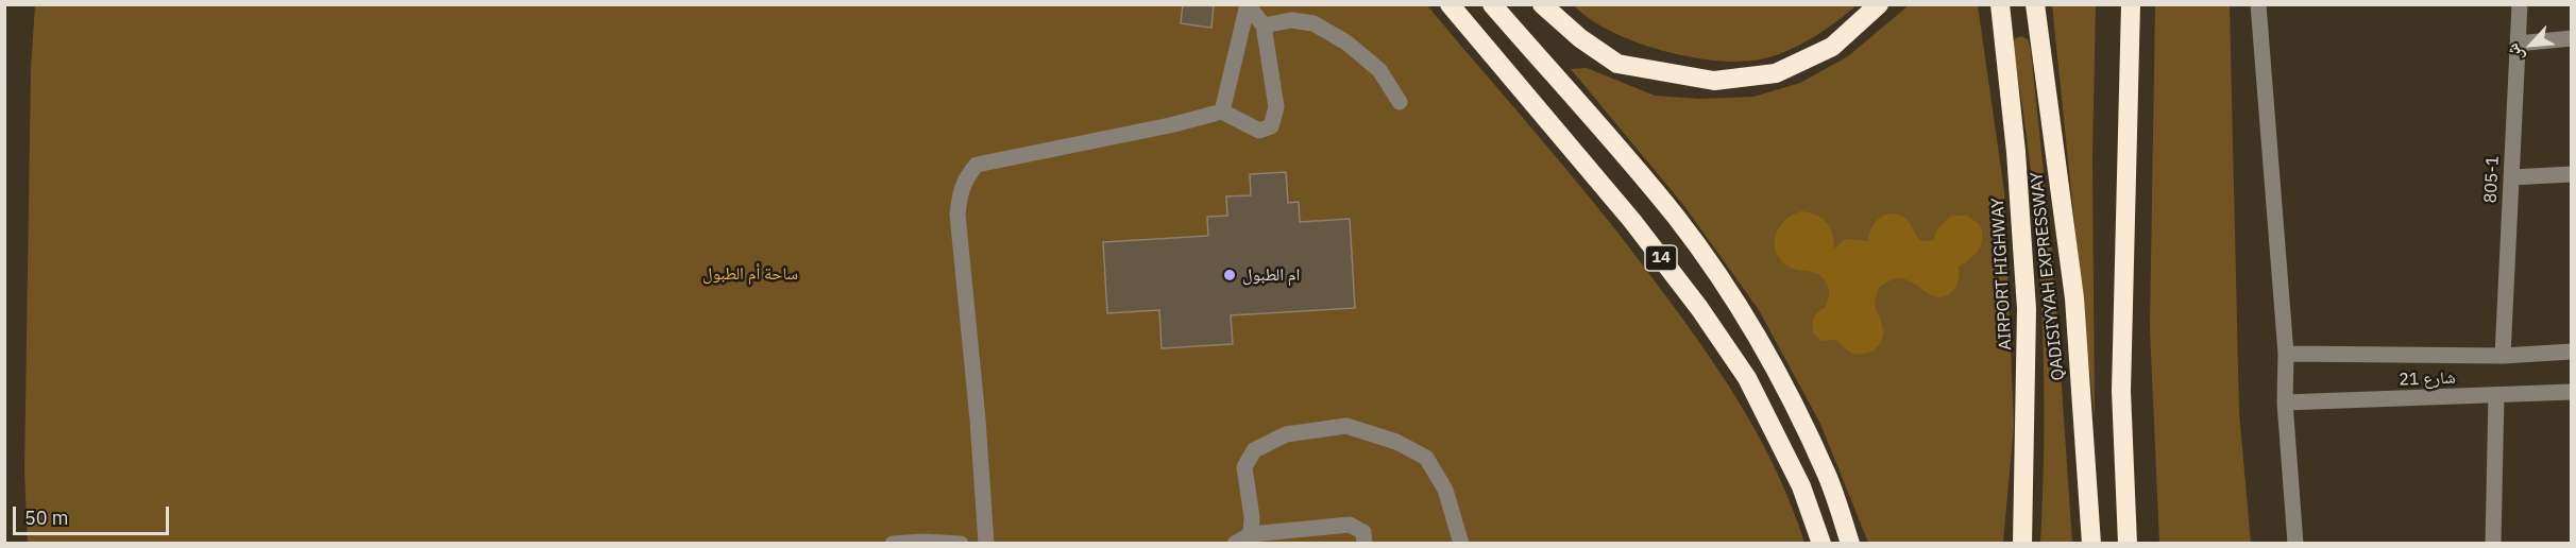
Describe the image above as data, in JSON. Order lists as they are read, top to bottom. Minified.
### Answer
{"streets":{"highway":["14","AIRPORT HIGHWAY","QADISIYYAH EXPRESSWAY"],"street":["805-1","شارع 21"]},"crossings":[["805-1","شارع 21"]],"parks":["ساحة أم الطبول"],"places":["ام الطبول"],"scale_bar":"50 m","north":"bottom left"}
